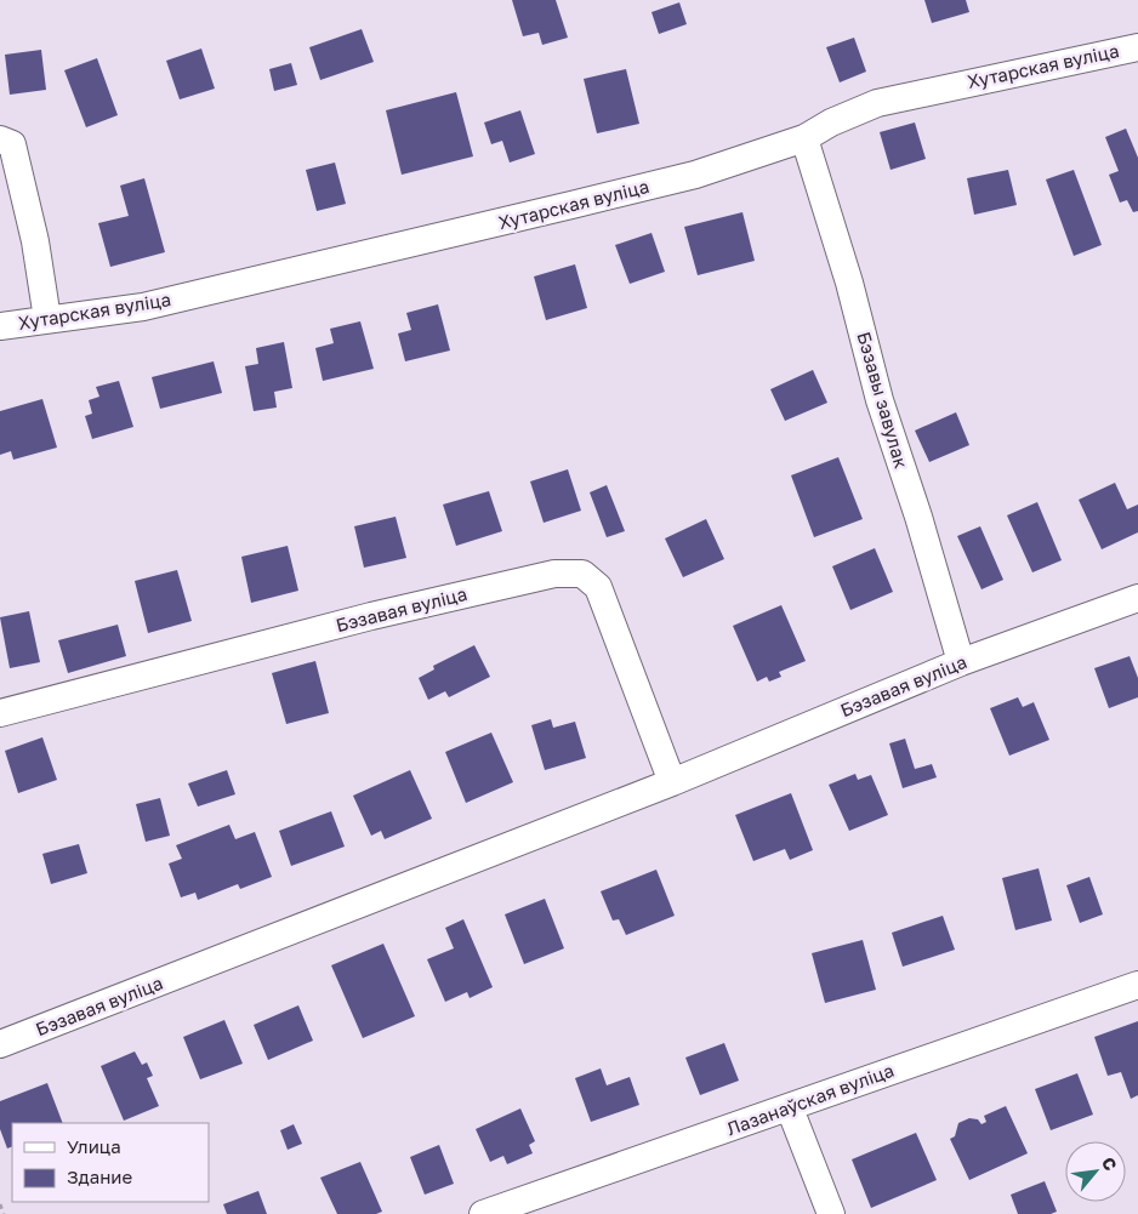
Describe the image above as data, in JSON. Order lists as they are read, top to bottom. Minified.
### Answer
{"streets":{"street":["Хутарская вуліца","Бэзавы завулак","Бэзавая вуліца","Лазанаўская вуліца"]},"crossings":[["Хутарская вуліца","Бэзавы завулак"],["Бэзавы завулак","Бэзавая вуліца"]],"legend":["Улица","Здание"],"north":"top right"}
